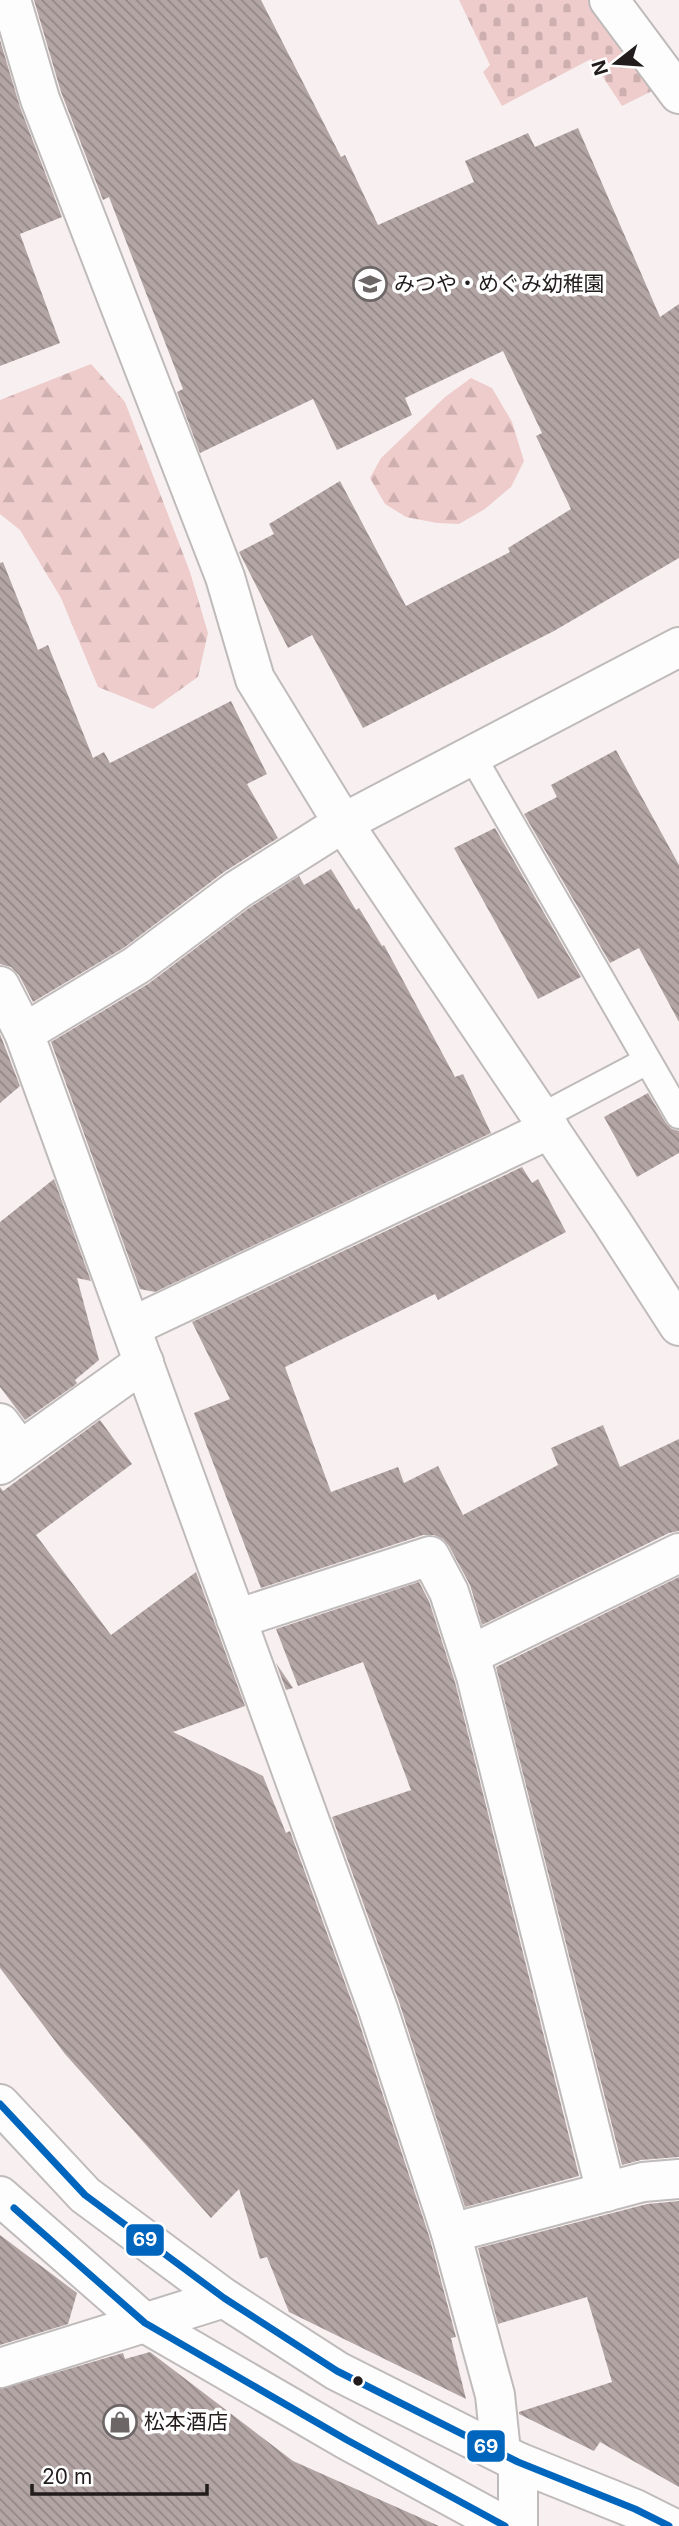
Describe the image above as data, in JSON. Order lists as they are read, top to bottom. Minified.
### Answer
{"places":{"school or university":["みつや・めぐみ幼稚園"],"shop":["松本酒店"]},"lines":["transit line 69"],"scale_bar":"20 m","north":"left"}
